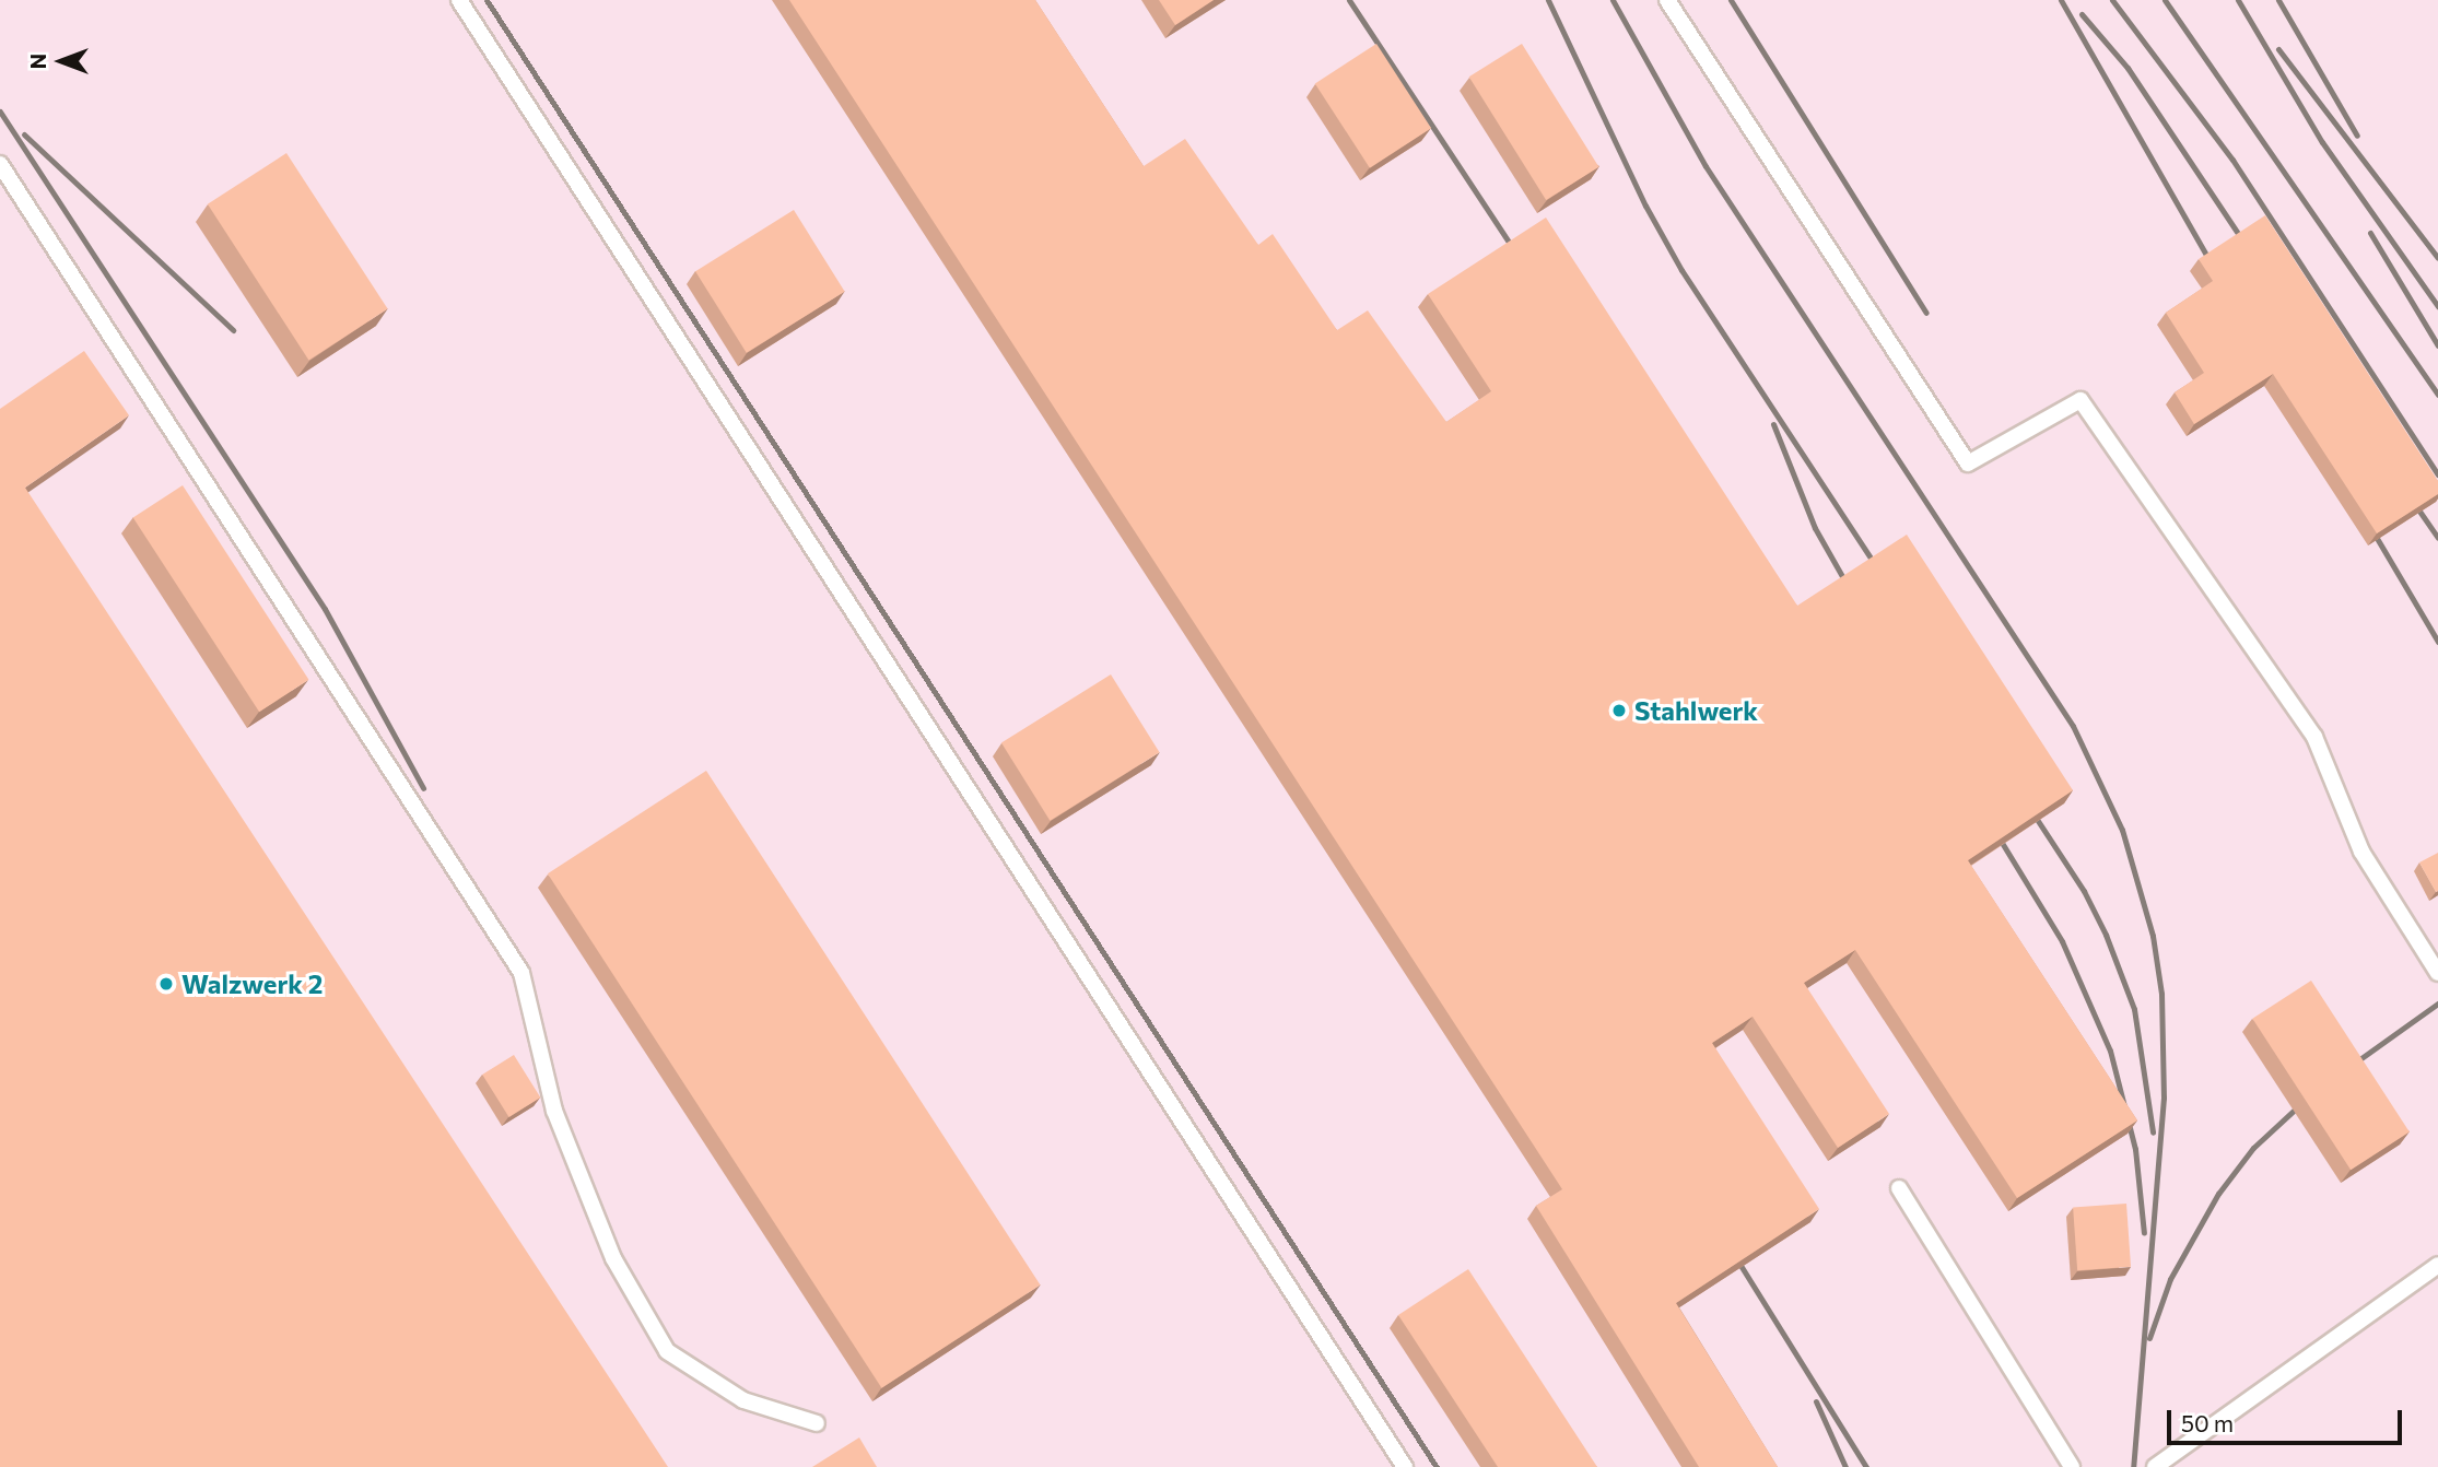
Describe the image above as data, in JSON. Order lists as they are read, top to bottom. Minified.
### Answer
{"places":["Stahlwerk","Walzwerk 2"],"scale_bar":"50 m","north":"left"}
